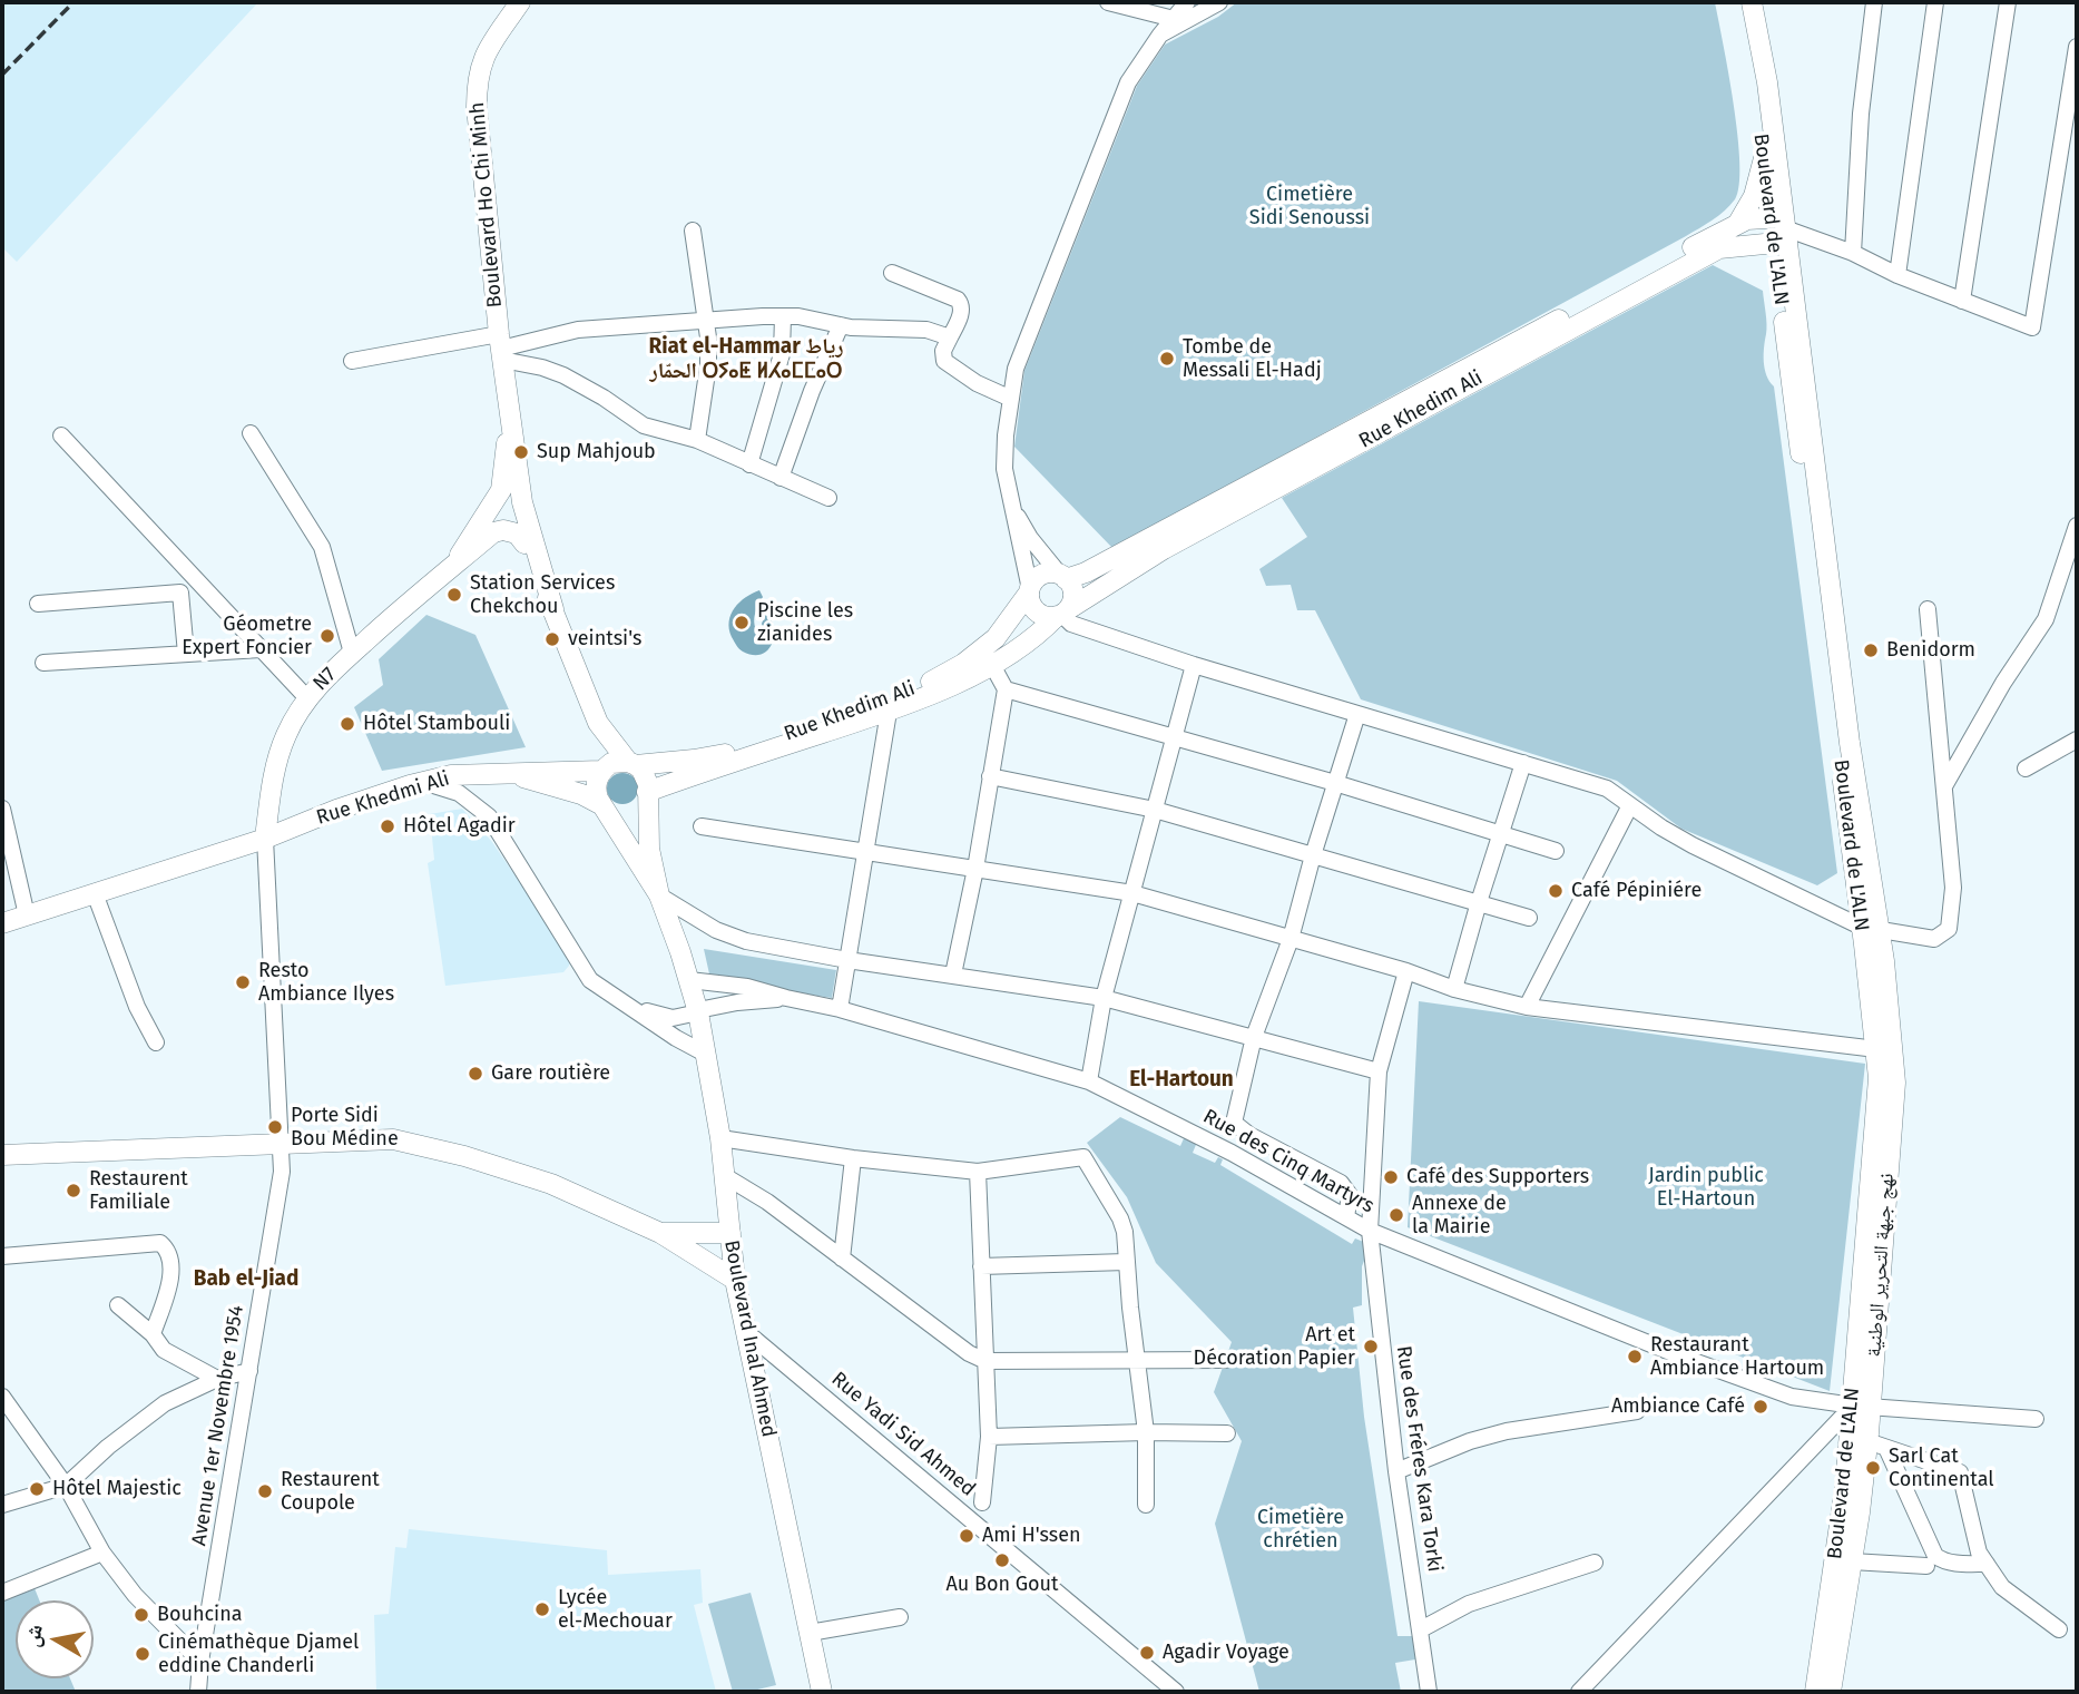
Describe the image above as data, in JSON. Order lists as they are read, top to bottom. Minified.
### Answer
{"streets":{"main road":["Boulevard Ho Chi Minh","Boulevard de L'ALN","Rue Khedim Ali","N7","Rue Khedmi Ali","نهج جبهة التحرير الوطنية","Boulevard Inal Ahmed"],"street":["Rue des Cinq Martyrs","Avenue 1er Novembre 1954","Rue Yadi Sid Ahmed","Rue des Fréres Kara Torki"]},"crossings":[["Boulevard de L'ALN","Rue Khedim Ali"],["Boulevard de L'ALN","Rue des Cinq Martyrs"],["Boulevard de L'ALN","نهج جبهة التحرير الوطنية"],["Rue Khedim Ali","Rue Khedmi Ali"],["N7","Rue Khedmi Ali"],["N7","Avenue 1er Novembre 1954"],["Rue Khedmi Ali","Avenue 1er Novembre 1954"],["Rue des Cinq Martyrs","نهج جبهة التحرير الوطنية"],["Rue des Cinq Martyrs","Rue des Fréres Kara Torki"],["Boulevard Inal Ahmed","Rue Yadi Sid Ahmed"]],"districts":["Riat el-Hammar رياط الحمّار ⵔⵢⴰⵟ ⵍⵃⴰⵎⵎⴰⵔ","El-Hartoun","Bab el-Jiad"],"parks":["Cimetière Sidi Senoussi","Jardin public El-Hartoun","Cimetière chrétien"],"places":["Tombe de Messali El-Hadj","Sup Mahjoub","Station Services Chekchou","Piscine les zianides","Géometre Expert Foncier","veintsi's","Benidorm","Hôtel Stambouli","Hôtel Agadir","Café Pépiniére","Resto Ambiance Ilyes","Gare routière","Porte Sidi Bou Médine","Café des Supporters","Restaurent Familiale","Annexe de la Mairie","Art et Décoration Papier","Restaurant Ambiance Hartoum","Ambiance Café","Sarl Cat Continental","Hôtel Majestic","Restaurent Coupole","Ami H'ssen","Au Bon Gout","Lycée el-Mechouar","Bouhcina","Agadir Voyage","Cinémathèque Djamel eddine Chanderli"],"north":"left"}
